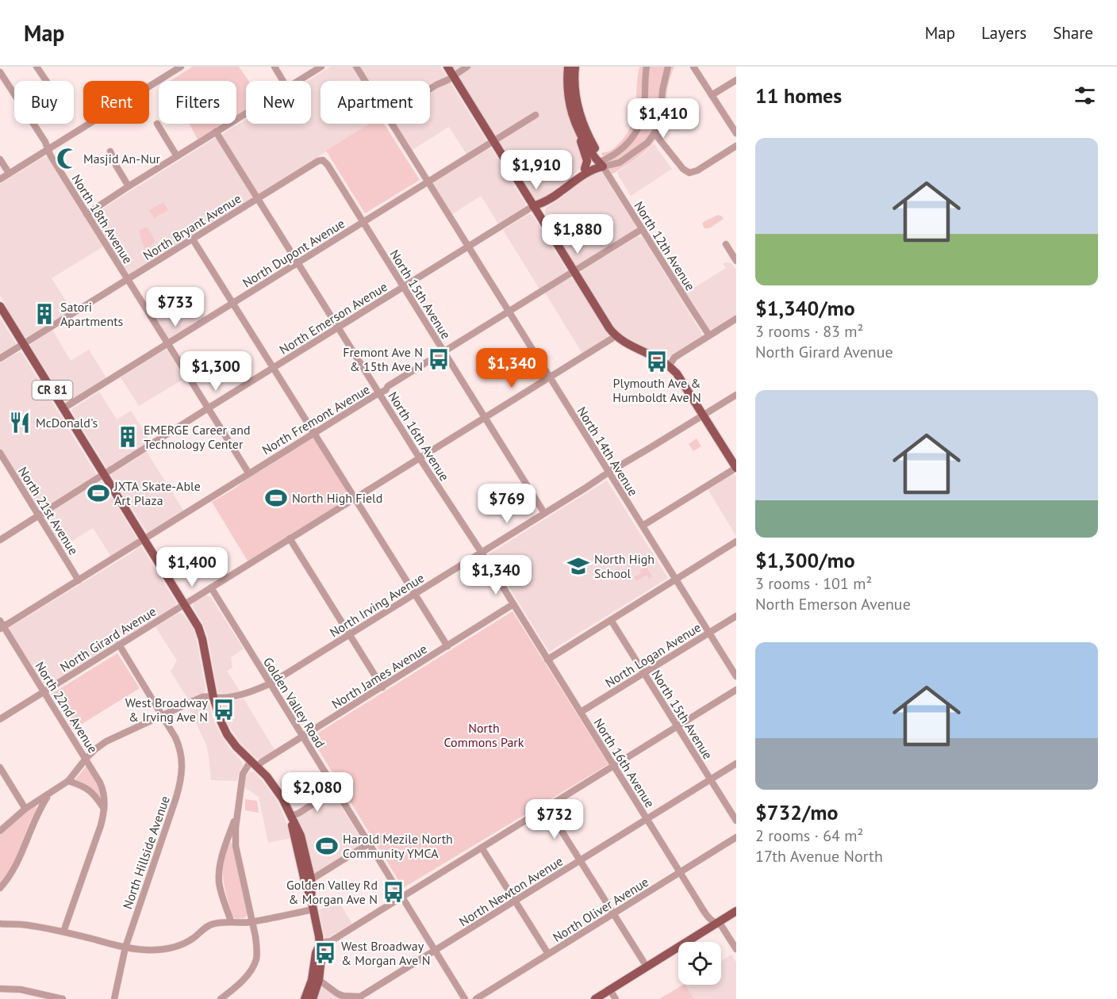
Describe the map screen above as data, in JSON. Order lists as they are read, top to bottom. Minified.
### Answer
{"streets":{"main road":["CR 81"],"street":["North 18th Avenue","North Bryant Avenue","North 12th Avenue","North Dupont Avenue","North 15th Avenue","North Emerson Avenue","North Fremont Avenue","North 16th Avenue","North 14th Avenue","North 21st Avenue","North Irving Avenue","North Girard Avenue","North Logan Avenue","North James Avenue","Golden Valley Road","North 22nd Avenue","North Hillside Avenue","North Newton Avenue","North Oliver Avenue"]},"crossings":[["North 18th Avenue","North Bryant Avenue"],["North 18th Avenue","North Dupont Avenue"],["North 18th Avenue","North Emerson Avenue"],["North 18th Avenue","North Fremont Avenue"],["North Bryant Avenue","North 15th Avenue"],["North Bryant Avenue","CR 81"],["North Bryant Avenue","North 16th Avenue"],["North 12th Avenue","North Fremont Avenue"],["North Dupont Avenue","North 15th Avenue"],["North Dupont Avenue","CR 81"],["North Dupont Avenue","North 16th Avenue"],["North Dupont Avenue","North 14th Avenue"],["North 15th Avenue","North Emerson Avenue"],["North 15th Avenue","North Fremont Avenue"],["North 15th Avenue","North Irving Avenue"],["North 15th Avenue","North Girard Avenue"],["North 15th Avenue","North Logan Avenue"],["North 15th Avenue","North Newton Avenue"],["North Emerson Avenue","CR 81"],["North Emerson Avenue","North 16th Avenue"],["North Emerson Avenue","North 14th Avenue"],["North Emerson Avenue","North 21st Avenue"],["CR 81","North Fremont Avenue"],["CR 81","North Irving Avenue"],["CR 81","North Girard Avenue"],["CR 81","North James Avenue"],["CR 81","North Newton Avenue"],["North Fremont Avenue","North 16th Avenue"],["North Fremont Avenue","North 14th Avenue"],["North Fremont Avenue","North 21st Avenue"],["North Fremont Avenue","North 22nd Avenue"],["North 16th Avenue","North Irving Avenue"],["North 16th Avenue","North Girard Avenue"],["North 16th Avenue","North Logan Avenue"],["North 16th Avenue","North James Avenue"],["North 16th Avenue","North Newton Avenue"],["North 16th Avenue","North Oliver Avenue"],["North 14th Avenue","North Irving Avenue"],["North 14th Avenue","North Girard Avenue"],["North 14th Avenue","North Logan Avenue"],["North Irving Avenue","Golden Valley Road"],["North Irving Avenue","North 22nd Avenue"],["North Irving Avenue","North Hillside Avenue"],["North Girard Avenue","Golden Valley Road"],["North Girard Avenue","North 22nd Avenue"],["North James Avenue","Golden Valley Road"],["Golden Valley Road","North Newton Avenue"]],"parks":["North Commons Park"],"places":{"mosque":["Masjid An-Nur"],"building":["Satori Apartments","EMERGE Career and Technology Center"],"bus stop":["Fremont Ave N & 15th Ave N","Plymouth Ave & Humboldt Ave N","West Broadway & Irving Ave N","Golden Valley Rd & Morgan Ave N","West Broadway & Morgan Ave N"],"restaurant":["McDonald's"],"sports":["JXTA Skate-Able Art Plaza","North High Field","Harold Mezile North Community YMCA"],"school or university":["North High School"]},"page":{"header":"Map","nav":["Map","Layers","Share"],"heading":"11 homes","chip":["Buy","Rent","Filters","New","Apartment"],"price":["$1,410","$1,910","$1,880","$733","$1,340","$1,300","$769","$1,400","$1,340","$2,080","$732"],"list":[{"name":"$1,340/mo","note":"3 rooms · 83 m² · North Girard Avenue"},{"name":"$1,300/mo","note":"3 rooms · 101 m² · North Emerson Avenue"},{"name":"$732/mo","note":"2 rooms · 64 m² · 17th Avenue North"}]}}
